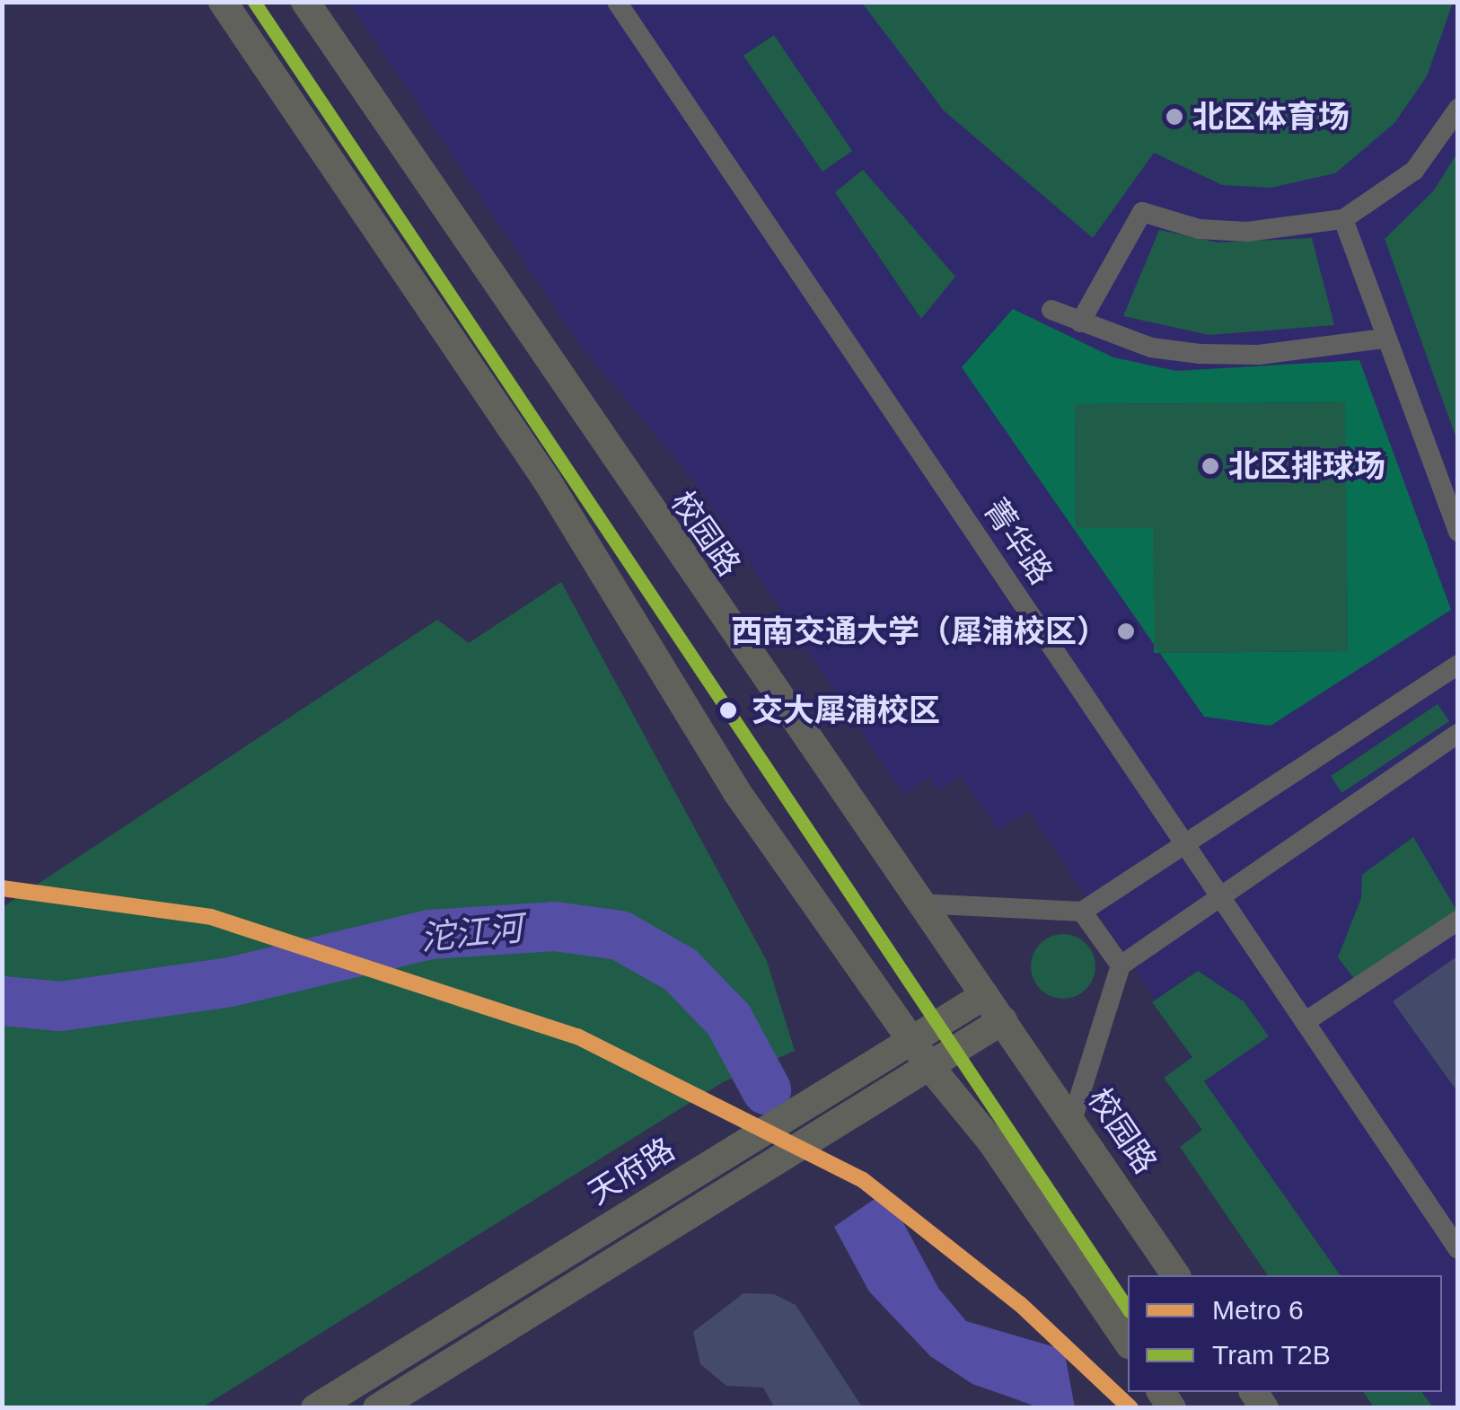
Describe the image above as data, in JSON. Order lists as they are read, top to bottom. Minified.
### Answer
{"streets":{"street":["校园路","菁华路","天府路"]},"crossings":[["校园路","天府路"]],"water":["沱江河"],"places":["北区体育场","北区排球场","西南交通大学（犀浦校区）","交大犀浦校区"],"lines":["tram line T2B","metro line 6"],"legend":["Metro 6","Tram T2B"]}
